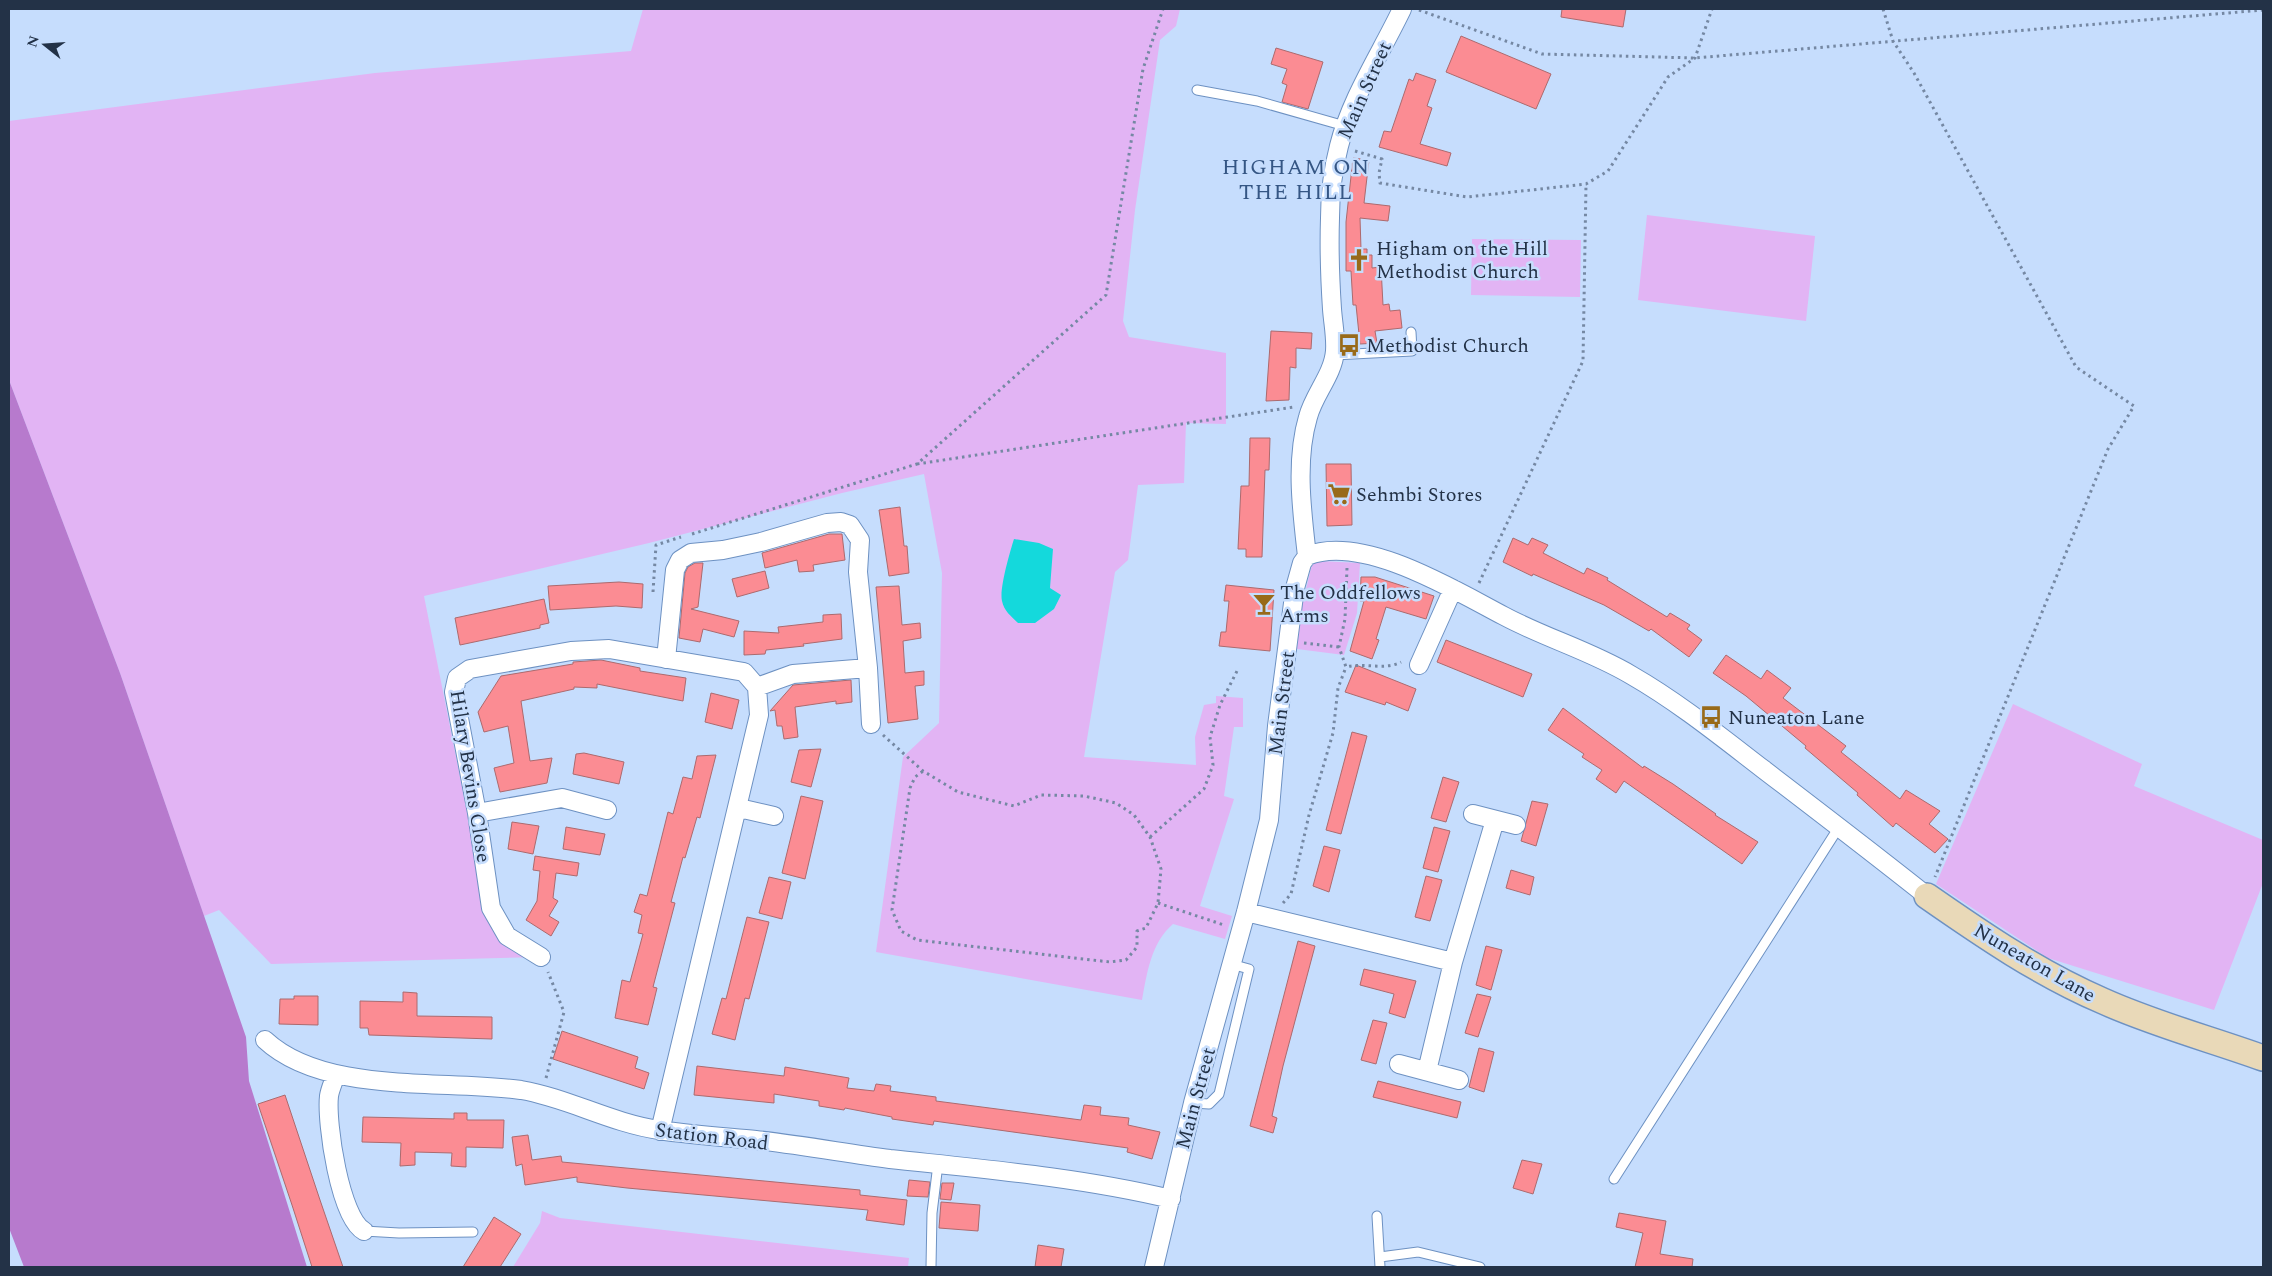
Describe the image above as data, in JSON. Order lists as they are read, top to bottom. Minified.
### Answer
{"streets":{"street":["Main Street","Hilary Bevins Close","Nuneaton Lane","Station Road"]},"crossings":[["Main Street","Nuneaton Lane"],["Main Street","Station Road"]],"districts":["HIGHAM ON THE HILL"],"places":{"church":["Higham on the Hill Methodist Church"],"bus stop":["Methodist Church","Nuneaton Lane"],"supermarket":["Sehmbi Stores"],"bar":["The Oddfellows Arms"]},"north":"left"}
